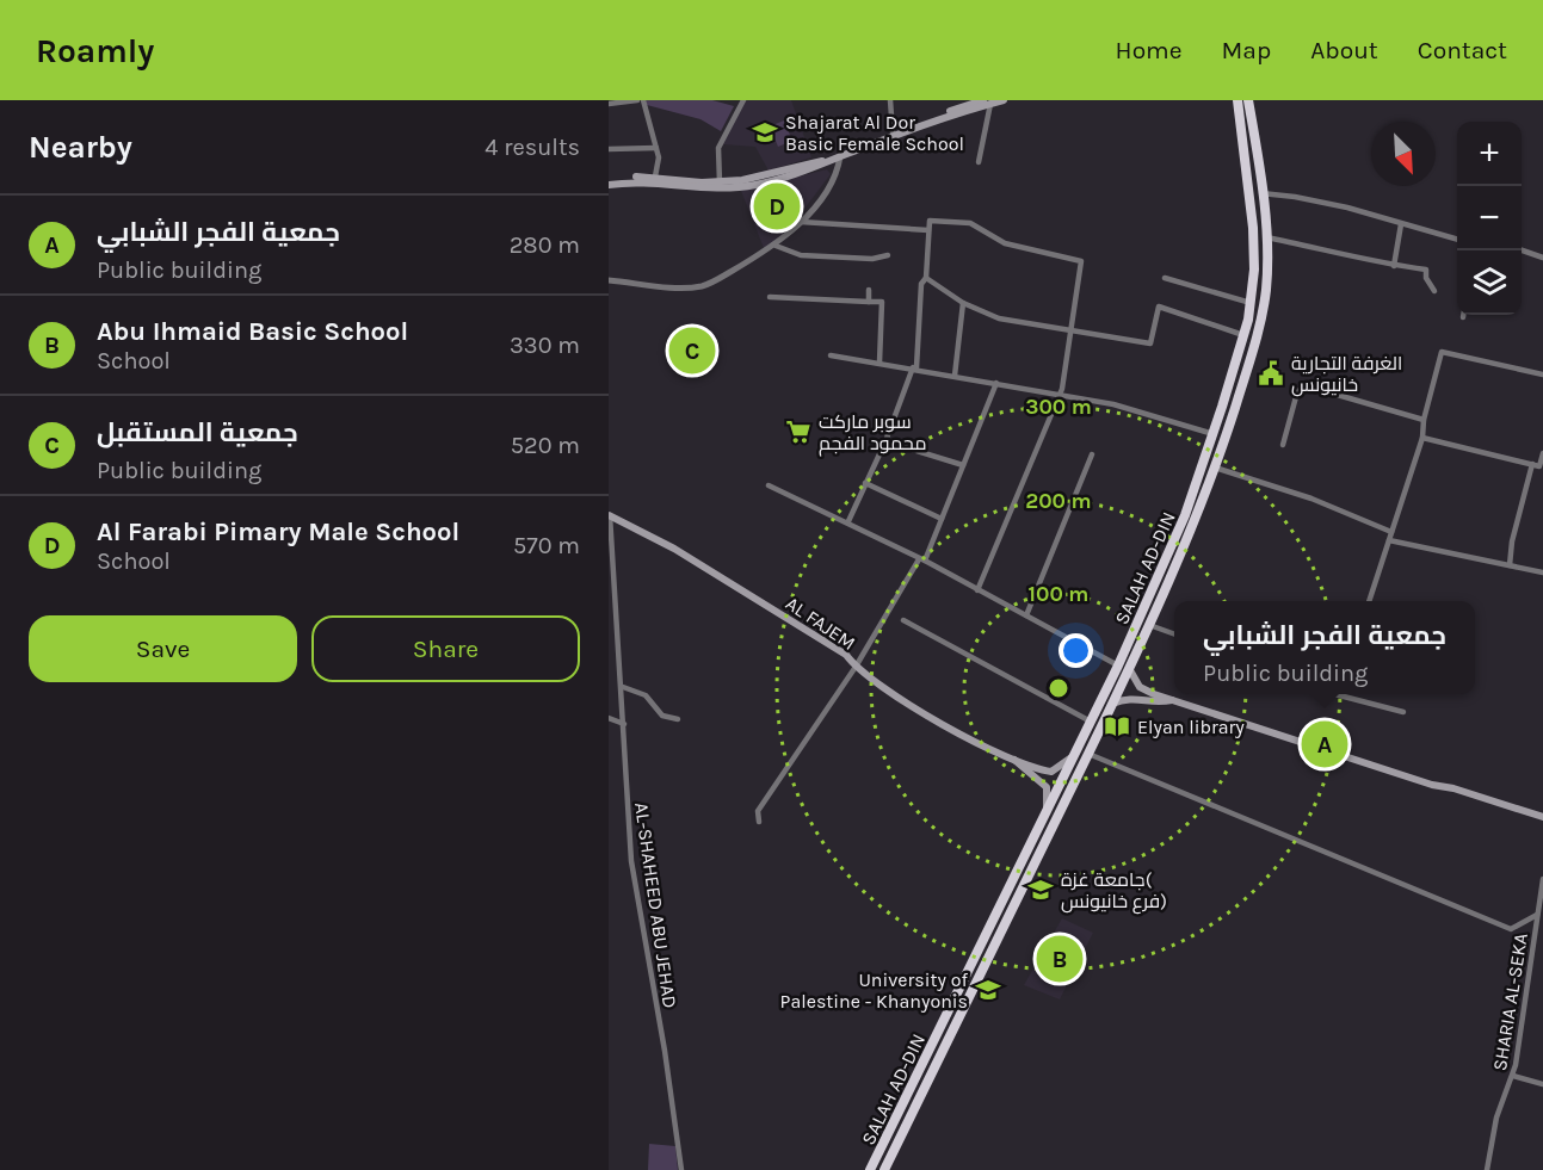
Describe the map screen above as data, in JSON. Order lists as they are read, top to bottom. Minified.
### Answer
{"streets":{"highway":["SALAH AD-DIN"],"main road":["AL FAJEM"],"street":["AL-SHAHEED ABU JEHAD","SHARIA AL-SEKA"]},"crossings":[["AL FAJEM","AL-SHAHEED ABU JEHAD"]],"places":{"school or university":["Shajarat Al Dor Basic Female School","جامعة غزة( فرع خانيونس)","University of Palestine - Khanyonis"],"public building":["الغرفة التجارية خانيونس"],"supermarket":["سوبر ماركت محمود الفجم"],"library":["Elyan library"]},"north":"bottom right","page":{"header":"Roamly","nav":["Home","Map","About","Contact"],"heading":["Nearby","4 results"],"map_buttons":["+","−"],"pins":["D","C","A","B"],"list":[{"mark":"A","name":"جمعية الفجر الشبابي","note":"Public building","value":"280 m"},{"mark":"B","name":"Abu Ihmaid Basic School","note":"School","value":"330 m"},{"mark":"C","name":"جمعية المستقبل","note":"Public building","value":"520 m"},{"mark":"D","name":"Al Farabi Pimary Male School","note":"School","value":"570 m"}],"buttons":["Save","Share"],"popup":["جمعية الفجر الشبابي","Public building"]},"rings":["300 m","200 m","100 m"]}
